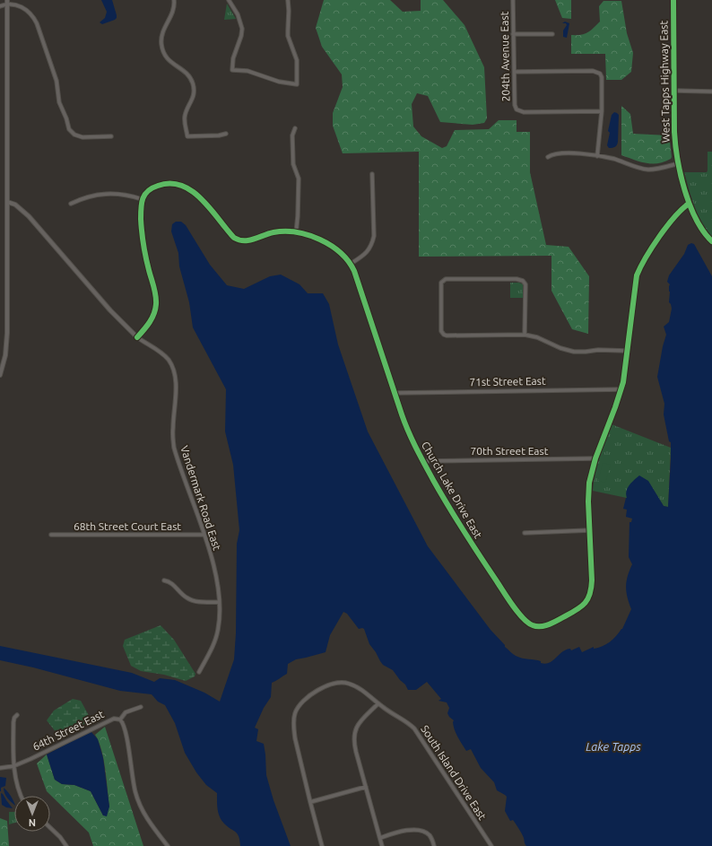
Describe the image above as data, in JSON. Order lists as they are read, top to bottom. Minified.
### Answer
{"streets":{"street":["204th Avenue East","West Tapps Highway East","71st Street East","70th Street East","Church Lake Drive East","Vandermark Road East","68th Street Court East","64th Street East","South Island Drive East"]},"crossings":[["West Tapps Highway East","Church Lake Drive East"],["71st Street East","Church Lake Drive East"],["70th Street East","Church Lake Drive East"],["Vandermark Road East","68th Street Court East"]],"water":["Lake Tapps"],"north":"bottom"}
